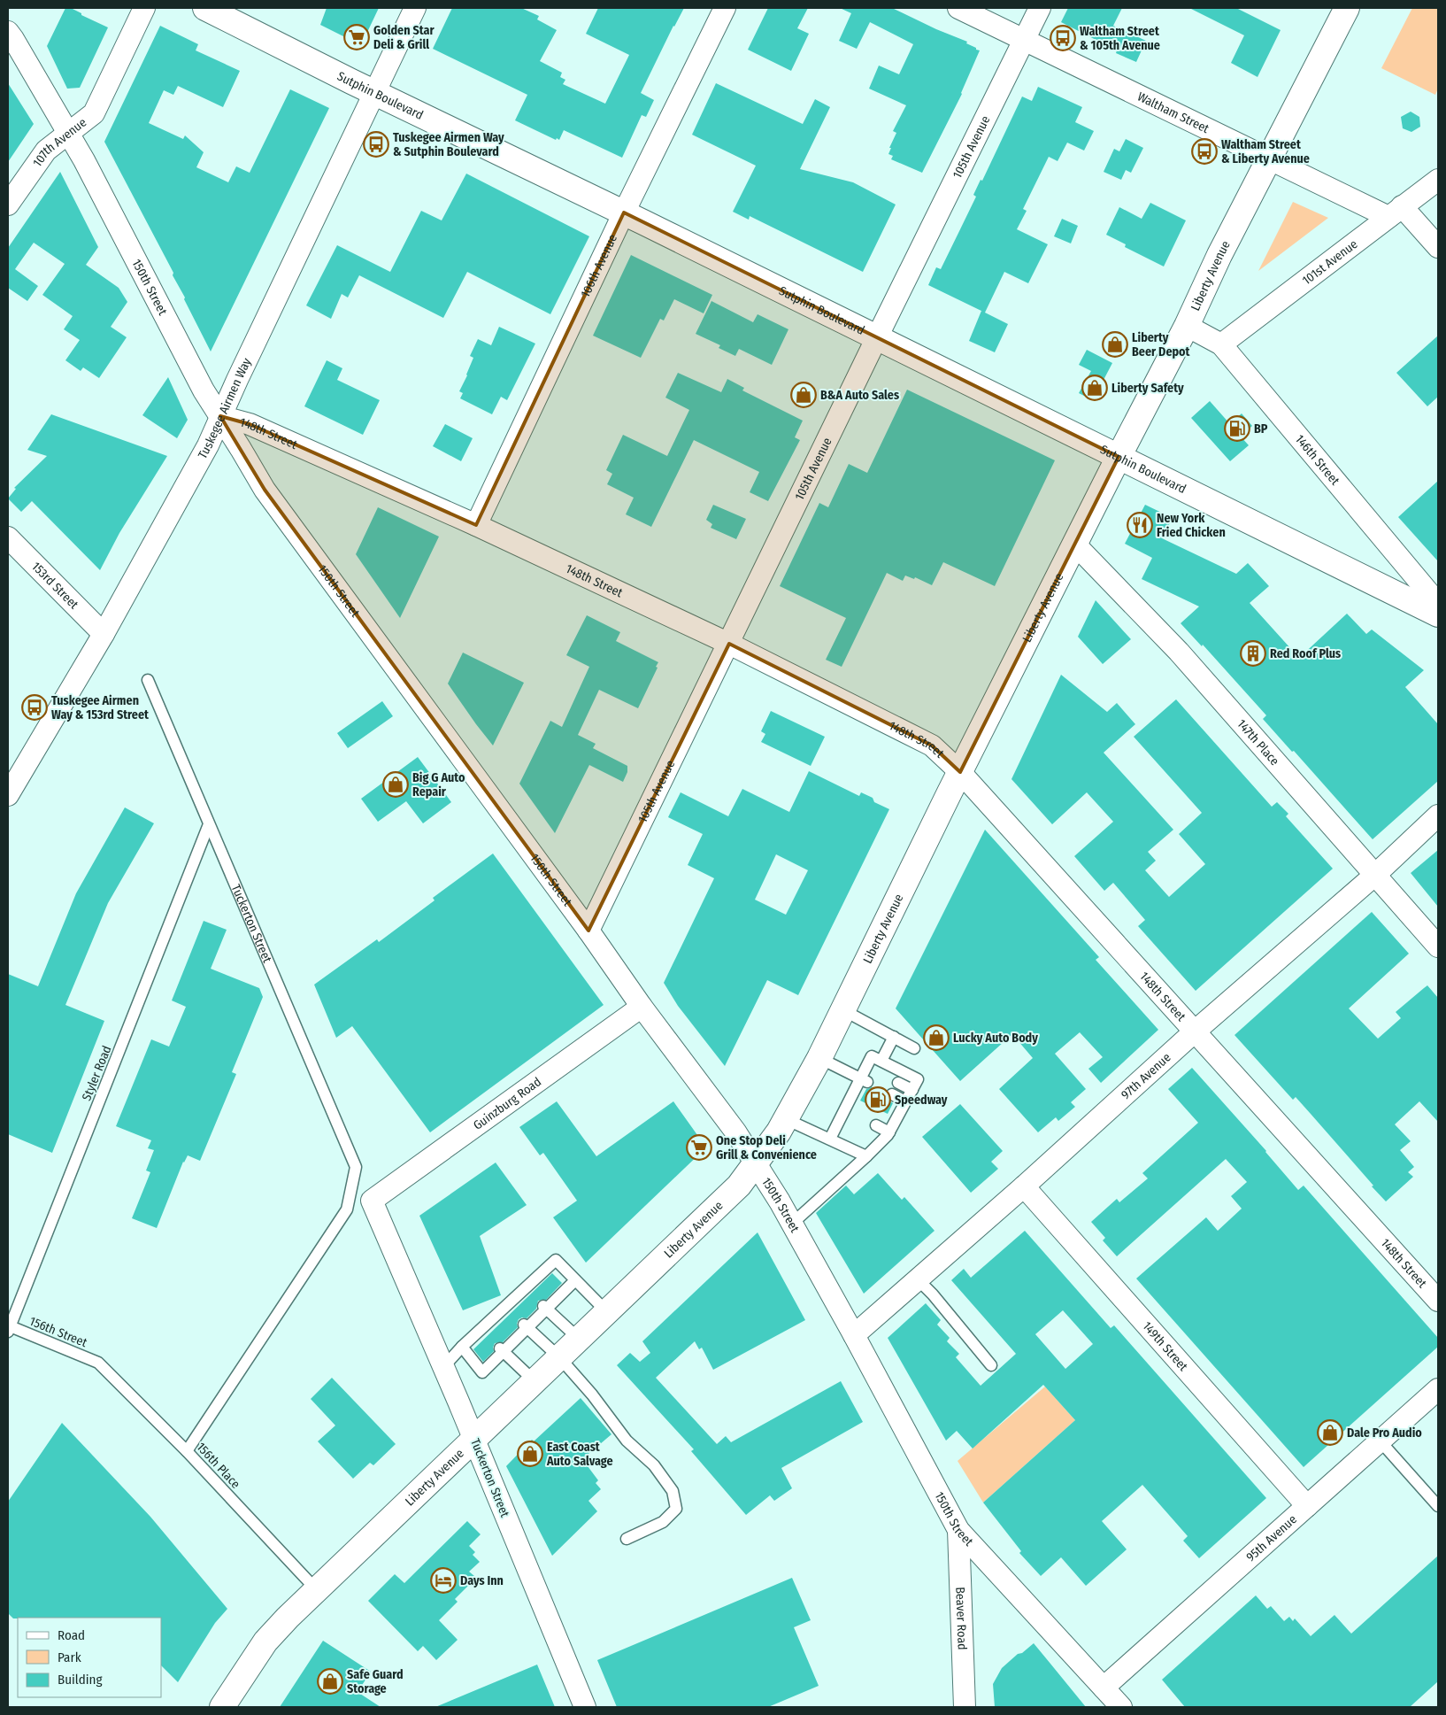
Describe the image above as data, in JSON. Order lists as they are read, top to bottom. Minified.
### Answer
{"streets":{"main road":["Sutphin Boulevard","Liberty Avenue"],"street":["Waltham Street","107th Avenue","105th Avenue","101st Avenue","106th Avenue","150th Street","Tuskegee Airmen Way","148th Street","146th Street","153rd Street","147th Place","Tuckerton Street","97th Avenue","Guinzburg Road","149th Street","95th Avenue","Beaver Road"],"lane":["Styler Road","156th Street","156th Place"]},"crossings":[["Sutphin Boulevard","105th Avenue"],["Sutphin Boulevard","106th Avenue"],["Sutphin Boulevard","Liberty Avenue"],["Sutphin Boulevard","Tuskegee Airmen Way"],["Waltham Street","105th Avenue"],["Waltham Street","101st Avenue"],["Waltham Street","Liberty Avenue"],["107th Avenue","150th Street"],["105th Avenue","150th Street"],["105th Avenue","148th Street"],["101st Avenue","146th Street"],["106th Avenue","148th Street"],["Liberty Avenue","150th Street"],["Liberty Avenue","148th Street"],["Liberty Avenue","146th Street"],["Liberty Avenue","147th Place"],["Liberty Avenue","Tuckerton Street"],["Liberty Avenue","156th Place"],["150th Street","Tuskegee Airmen Way"],["150th Street","148th Street"],["150th Street","97th Avenue"],["150th Street","Guinzburg Road"],["150th Street","95th Avenue"],["150th Street","Beaver Road"],["Tuskegee Airmen Way","148th Street"],["Tuskegee Airmen Way","153rd Street"],["148th Street","97th Avenue"],["147th Place","97th Avenue"],["Tuckerton Street","Styler Road"],["Tuckerton Street","Guinzburg Road"],["Tuckerton Street","156th Place"],["Styler Road","156th Street"],["97th Avenue","149th Street"],["156th Street","156th Place"],["149th Street","95th Avenue"]],"places":{"supermarket":["Golden Star Deli & Grill","One Stop Deli Grill & Convenience"],"bus stop":["Waltham Street & 105th Avenue","Tuskegee Airmen Way & Sutphin Boulevard","Waltham Street & Liberty Avenue","Tuskegee Airmen Way & 153rd Street"],"shop":["Liberty Beer Depot","Liberty Safety","B&A Auto Sales","Big G Auto Repair","Lucky Auto Body","Dale Pro Audio","East Coast Auto Salvage","Safe Guard Storage"],"fuel station":["BP","Speedway"],"restaurant":["New York Fried Chicken"],"building":["Red Roof Plus"],"hotel":["Days Inn"]},"legend":["Road","Park","Building"]}
